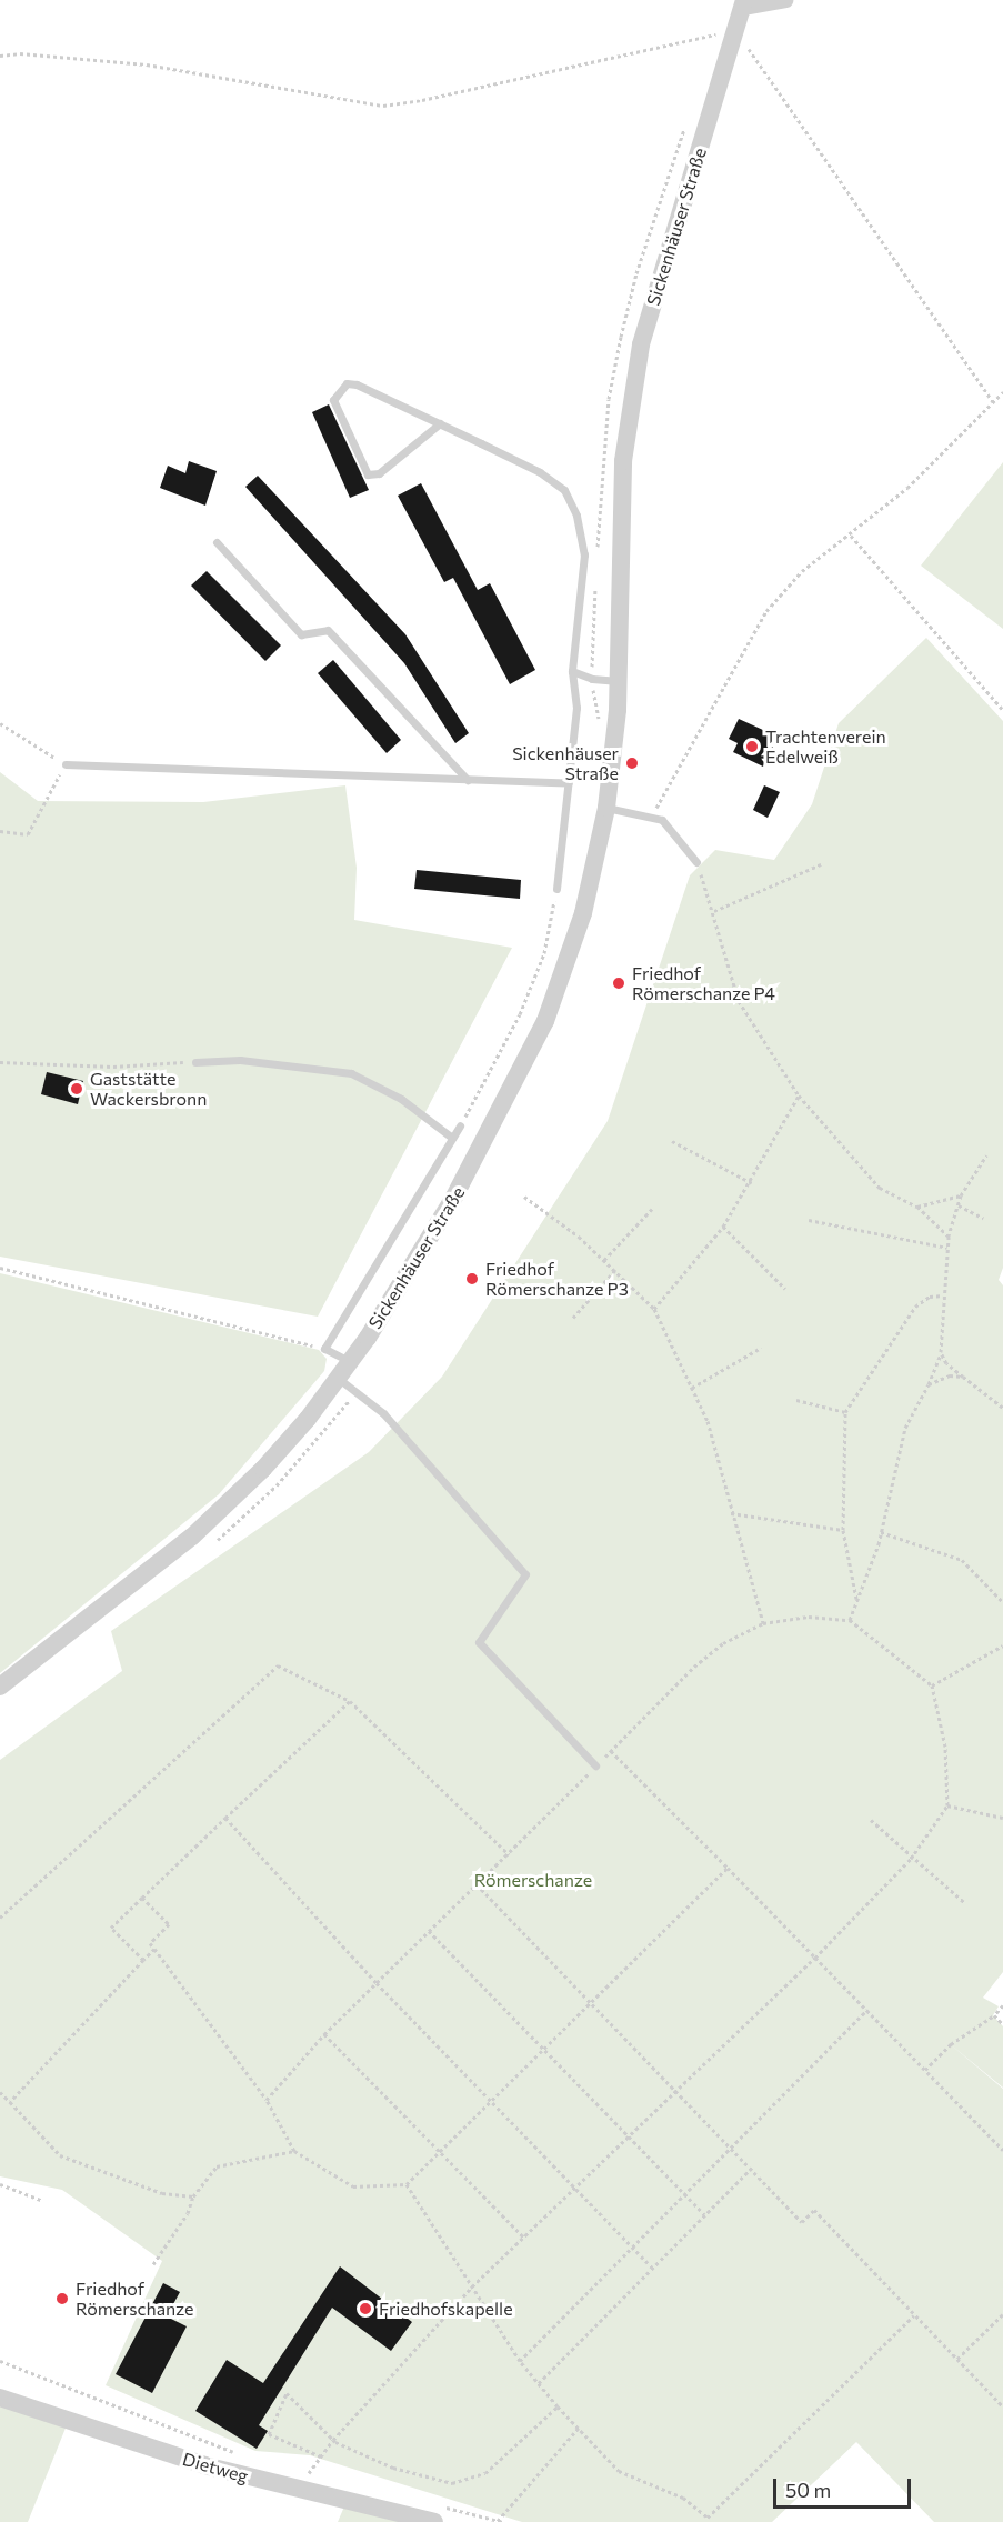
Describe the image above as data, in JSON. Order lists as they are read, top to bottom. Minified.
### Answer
{"streets":{"street":["Sickenhäuser Straße","Dietweg"]},"parks":["Römerschanze"],"places":["Trachtenverein Edelweiß","Sickenhäuser Straße","Friedhof Römerschanze P4","Gaststätte Wackersbronn","Friedhof Römerschanze P3","Friedhof Römerschanze","Friedhofskapelle"],"scale_bar":"50 m"}
